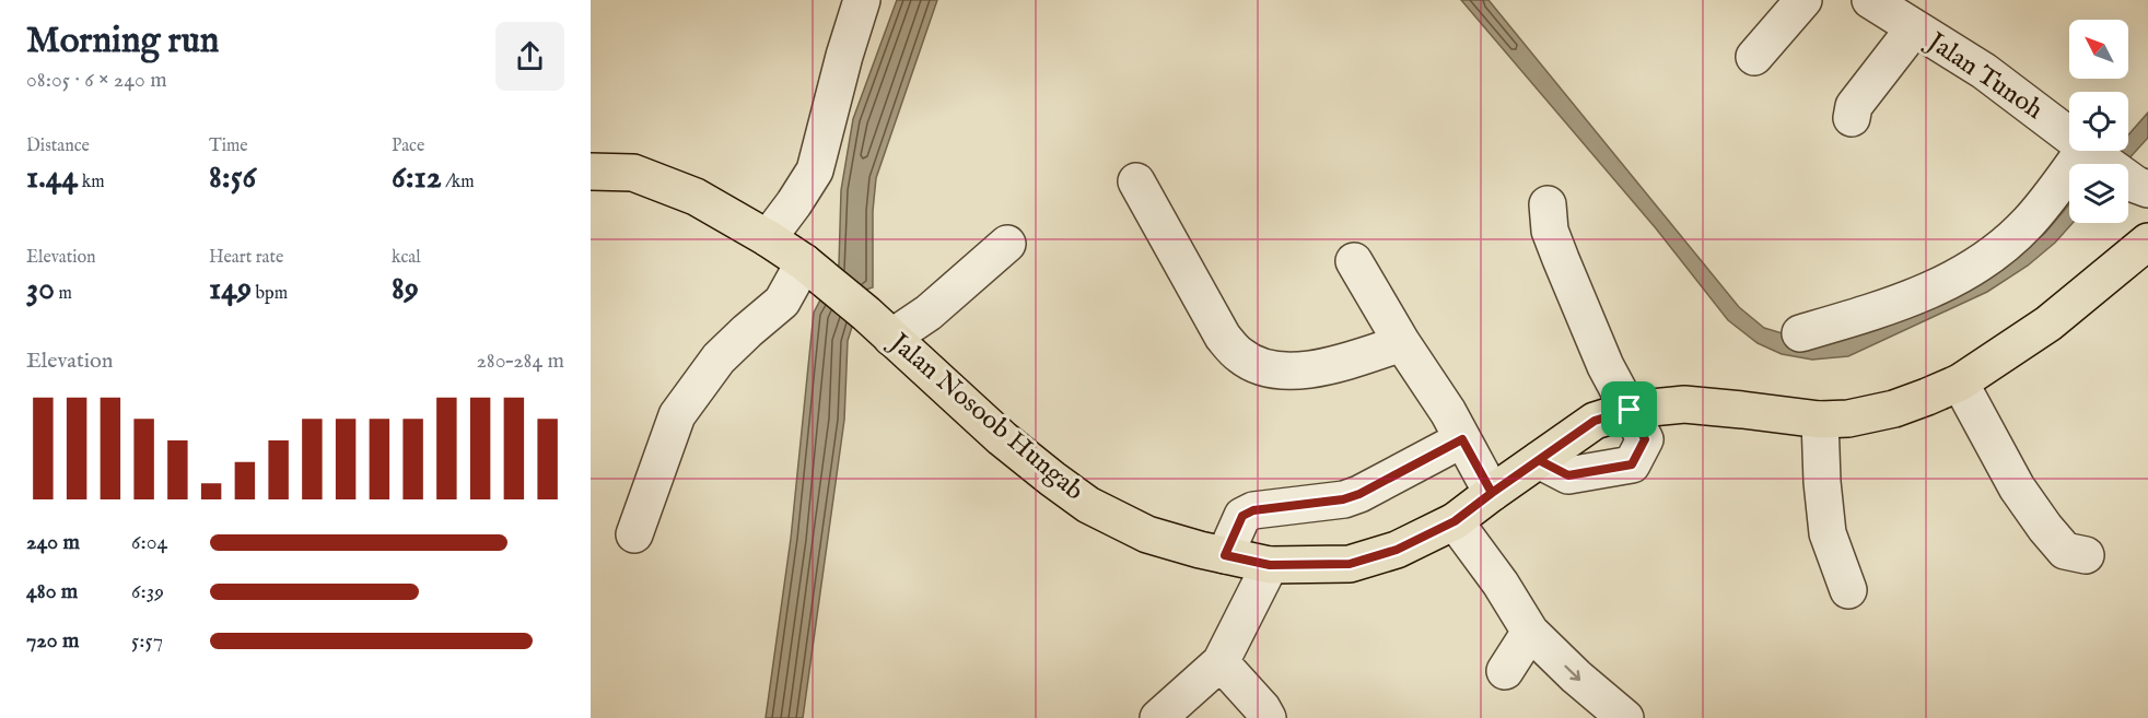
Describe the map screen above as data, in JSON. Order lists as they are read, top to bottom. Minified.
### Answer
{"streets":{"main road":["Jalan Nosoob Hungab"],"street":["Jalan Tunoh"]},"north":"top left","page":{"heading":["Morning run","08:05 · 6 × 240 m"],"stats":[["Distance","1.44 km"],["Time","8:56"],["Pace","6:12 /km"],["Elevation","30 m"],["Heart rate","149 bpm"],["kcal","89"]],"chart":["Elevation","280–284 m"],"list":[{"name":"240 m","note":"6:04"},{"name":"480 m","note":"6:39"},{"name":"720 m","note":"5:57"}]}}
